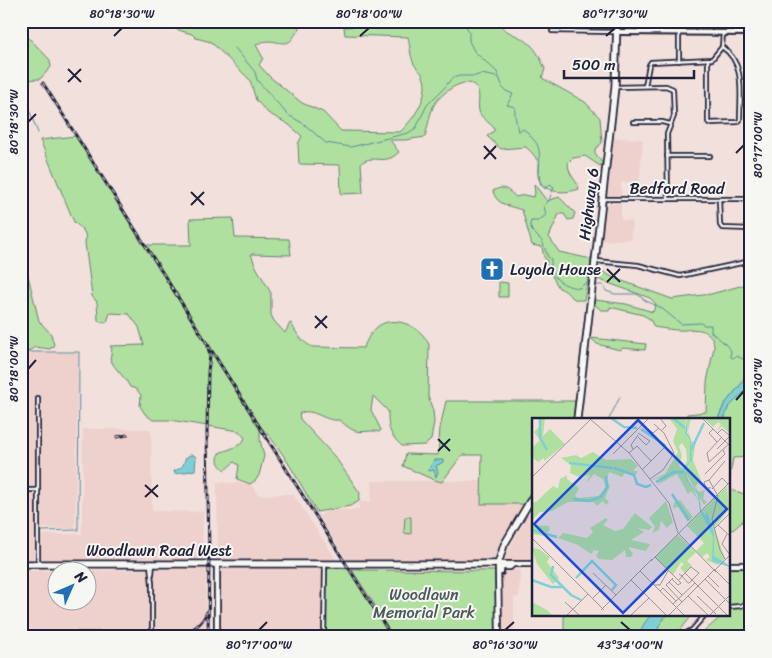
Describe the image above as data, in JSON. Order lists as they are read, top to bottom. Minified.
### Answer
{"streets":{"main road":["Highway 6","Woodlawn Road West"],"street":["Bedford Road"]},"crossings":[["Bedford Road","Highway 6"]],"parks":["Woodlawn Memorial Park"],"places":{"church":["Loyola House"]},"scale_bar":"500 m","north":"top right","coordinates":["80°18'30\"W","80°18'00\"W","80°17'30\"W","80°17'00\"W","80°16'30\"W","43°34'00\"N"]}
